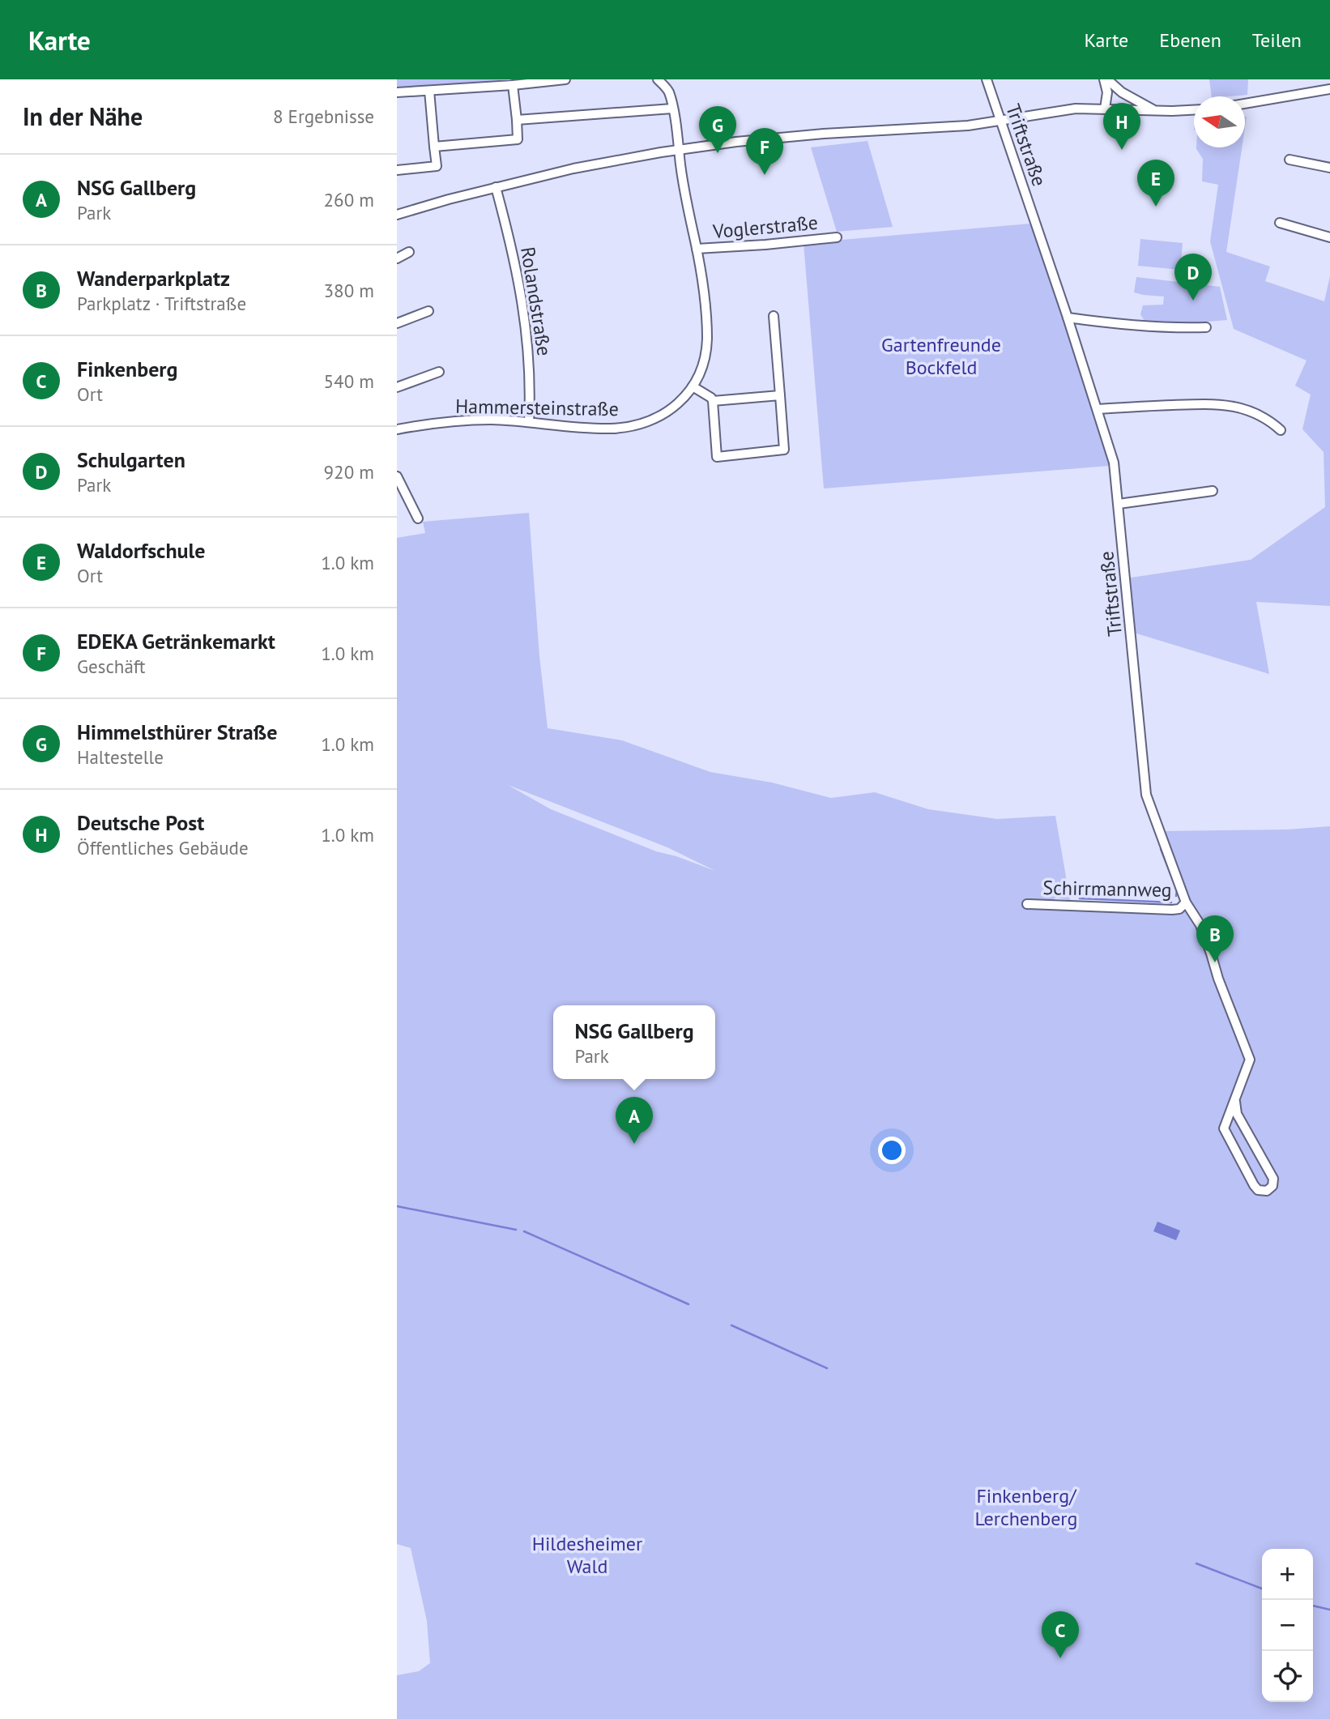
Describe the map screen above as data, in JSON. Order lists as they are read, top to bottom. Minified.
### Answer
{"streets":{"street":["Triftstraße","Voglerstraße","Rolandstraße","Hammersteinstraße","Schirrmannweg"]},"crossings":[["Triftstraße","Schirrmannweg"],["Voglerstraße","Hammersteinstraße"],["Rolandstraße","Hammersteinstraße"]],"parks":["Gartenfreunde Bockfeld","Finkenberg/ Lerchenberg","Hildesheimer Wald"],"north":"left","page":{"header":"Karte","nav":["Karte","Ebenen","Teilen"],"heading":["In der Nähe","8 Ergebnisse"],"pins":["H","G","F","E","D","B","A","C"],"list":[{"mark":"A","name":"NSG Gallberg","note":"Park","value":"260 m"},{"mark":"B","name":"Wanderparkplatz","note":"Parkplatz · Triftstraße","value":"380 m"},{"mark":"C","name":"Finkenberg","note":"Ort","value":"540 m"},{"mark":"D","name":"Schulgarten","note":"Park","value":"920 m"},{"mark":"E","name":"Waldorfschule","note":"Ort","value":"1.0 km"},{"mark":"F","name":"EDEKA Getränkemarkt","note":"Geschäft","value":"1.0 km"},{"mark":"G","name":"Himmelsthürer Straße","note":"Haltestelle","value":"1.0 km"},{"mark":"H","name":"Deutsche Post","note":"Öffentliches Gebäude","value":"1.0 km"}],"popup":["NSG Gallberg","Park"],"map_buttons":["+","−"]}}
